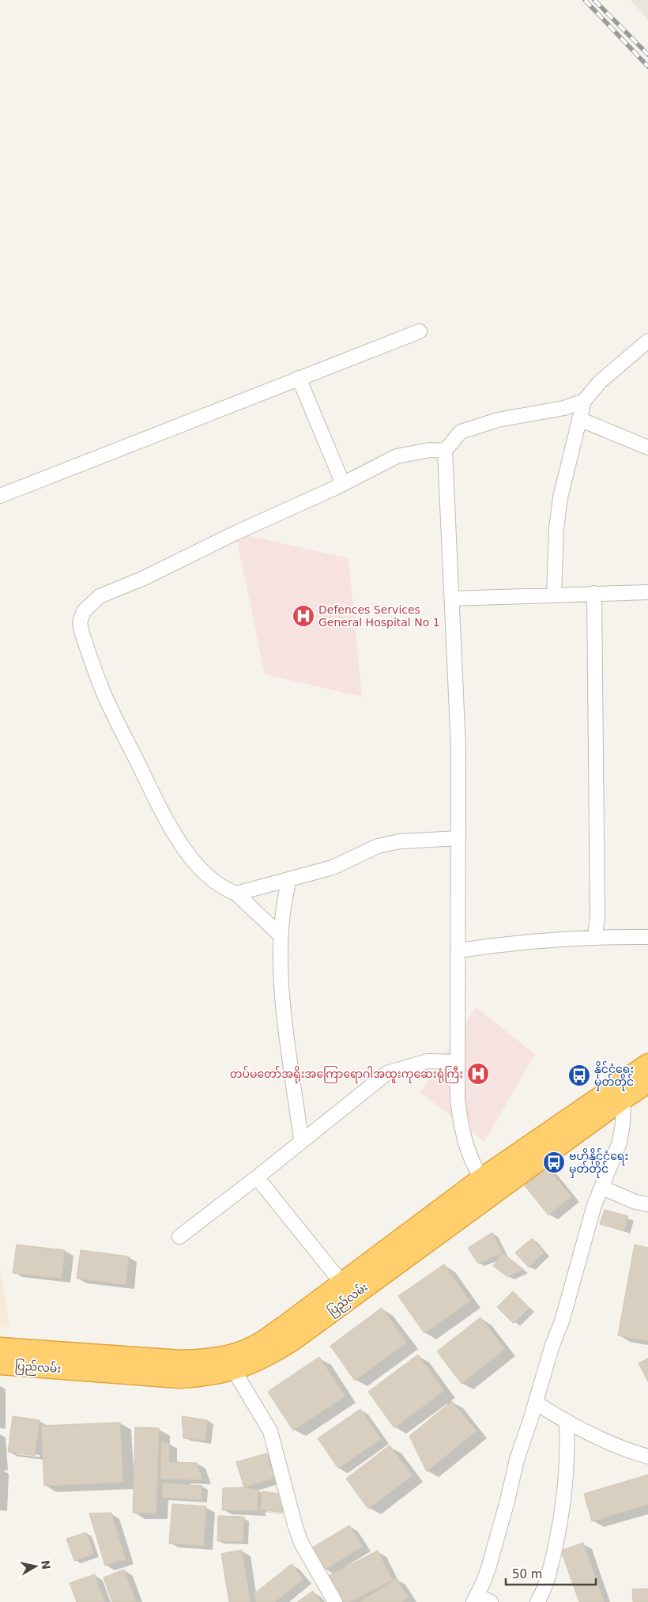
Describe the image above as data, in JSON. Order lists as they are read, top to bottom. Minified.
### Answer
{"streets":{"highway":["ပြည်လမ်း"]},"places":{"hospital":["Defences Services General Hospital No 1","တပ်မတော်အရိုးအကြောရောဂါအထူးကုဆေးရုံကြီး"],"bus stop":["နိုင်ငံရေး မှတ်တိုင်","ဗဟိုနိုင်ငံရေး မှတ်တိုင်"]},"scale_bar":"50 m","north":"right"}
